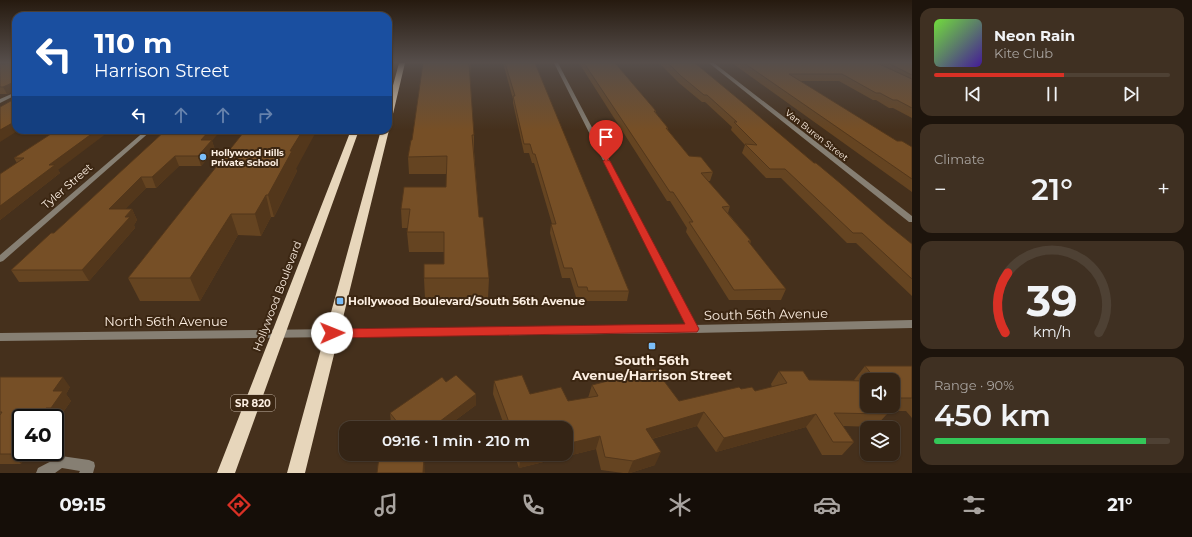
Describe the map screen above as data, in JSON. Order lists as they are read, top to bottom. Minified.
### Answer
{"streets":{"highway":["Hollywood Boulevard","SR 820"],"street":["Van Buren Street","Tyler Street","South 56th Avenue","North 56th Avenue"]},"crossings":[["Hollywood Boulevard","North 56th Avenue"],["South 56th Avenue","North 56th Avenue"]],"places":{"other":["Hollywood Hills Private School"],"transit":["Hollywood Boulevard/South 56th Avenue","South 56th Avenue/Harrison Street"]},"page":{"turn":["110 m","Harrison Street"],"song":["Neon Rain","Kite Club"],"tile":["Climate",["Range · 90%","450 km"]],"heat":["−","21°","+"],"limit":"40","trip":"09:16 · 1 min · 210 m","tabs":["09:15","21°"],"gauge":["39","km/h"]}}
